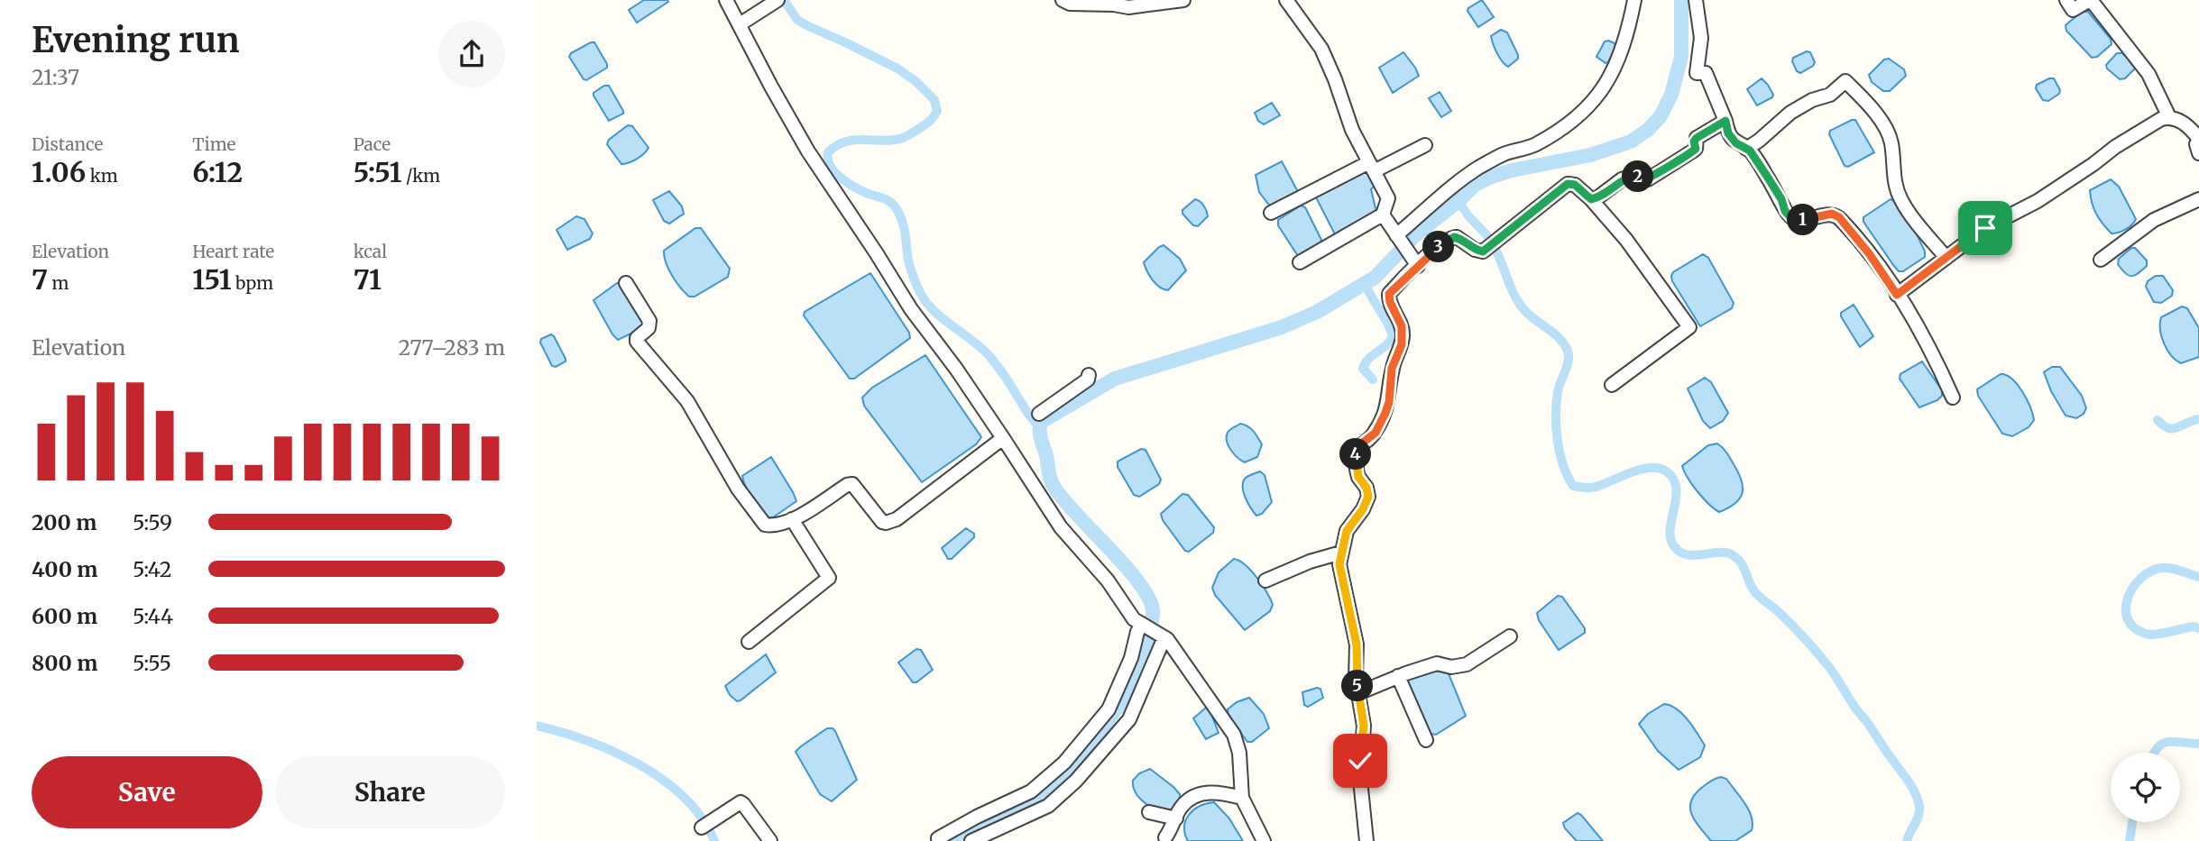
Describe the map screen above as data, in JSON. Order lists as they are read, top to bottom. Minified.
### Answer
{"page":{"heading":["Evening run","21:37"],"stats":[["Distance","1.06 km"],["Time","6:12"],["Pace","5:51 /km"],["Elevation","7 m"],["Heart rate","151 bpm"],["kcal","71"]],"pins":["2","1","3","4","5"],"chart":["Elevation","277–283 m"],"list":[{"name":"200 m","note":"5:59"},{"name":"400 m","note":"5:42"},{"name":"600 m","note":"5:44"},{"name":"800 m","note":"5:55"}],"buttons":["Save","Share"]}}
